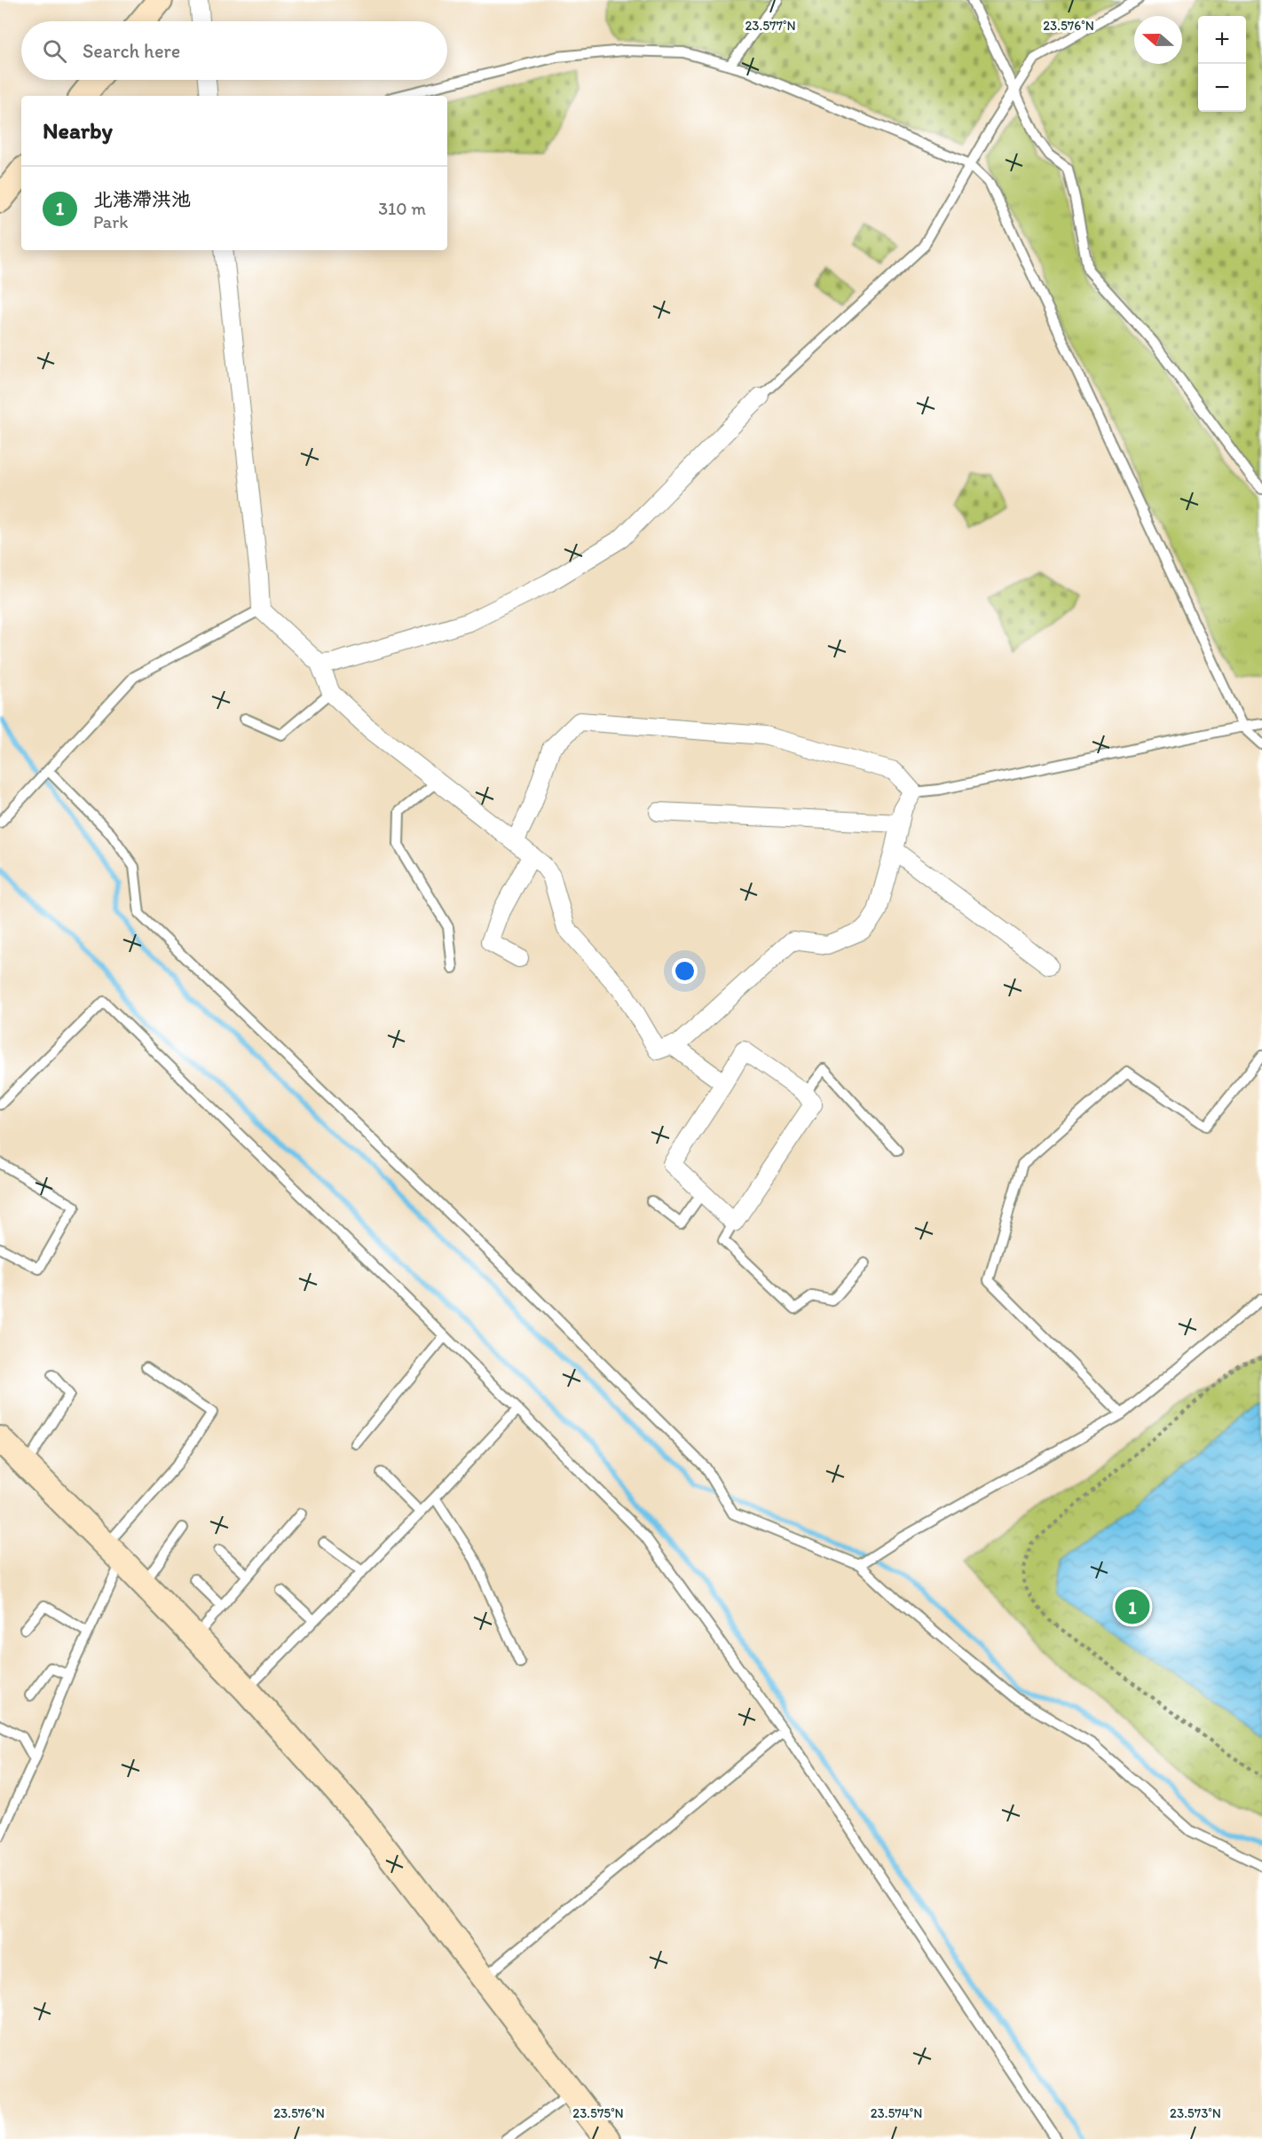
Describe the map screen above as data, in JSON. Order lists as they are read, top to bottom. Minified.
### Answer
{"north":"left","page":{"map_buttons":["+","−"],"search":"Search here","heading":"Nearby","list":[{"mark":"1","name":"北港滯洪池","note":"Park","value":"310 m"}],"pins":"1"},"coordinates":["23.577°N","23.576°N","23.575°N","23.574°N","23.573°N"]}
